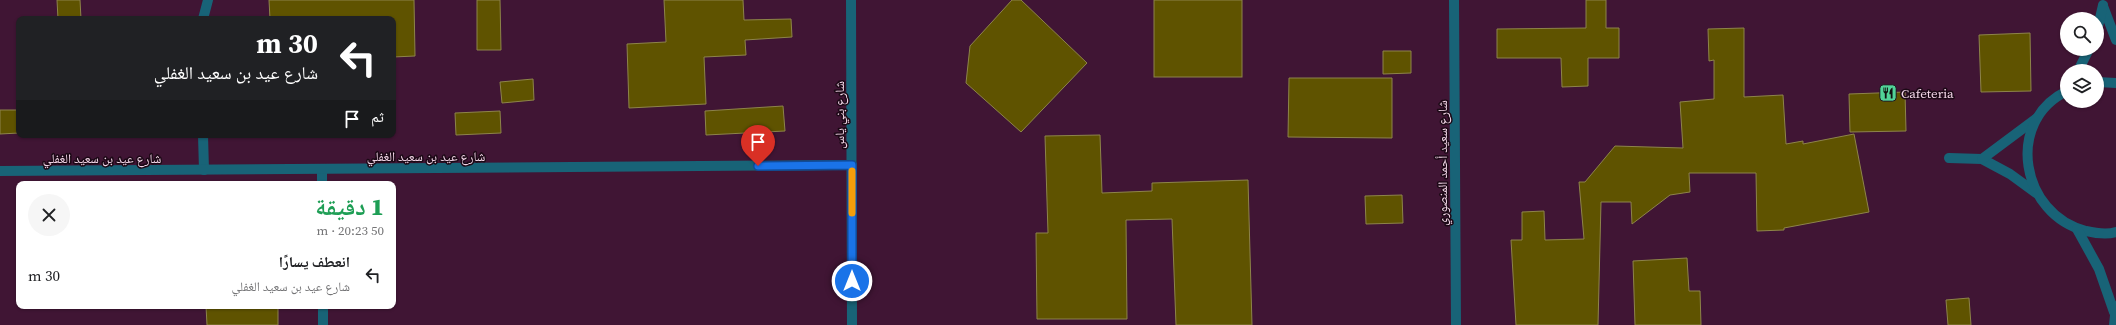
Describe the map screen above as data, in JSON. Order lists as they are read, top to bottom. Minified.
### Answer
{"streets":{"street":["شارع بني ياس","شارع عيد بن سعيد الغفلي","شارع سعيد أحمد المنصوري"]},"crossings":[["شارع بني ياس","شارع عيد بن سعيد الغفلي"]],"places":{"restaurant":["Cafeteria"]},"page":{"turn":["30 m","شارع عيد بن سعيد الغفلي"],"then":"ثم","heading":["1 دقيقة","50 m · 20:23"],"list":[{"name":"انعطف يسارًا","note":"شارع عيد بن سعيد الغفلي","value":"30 m"}]}}
